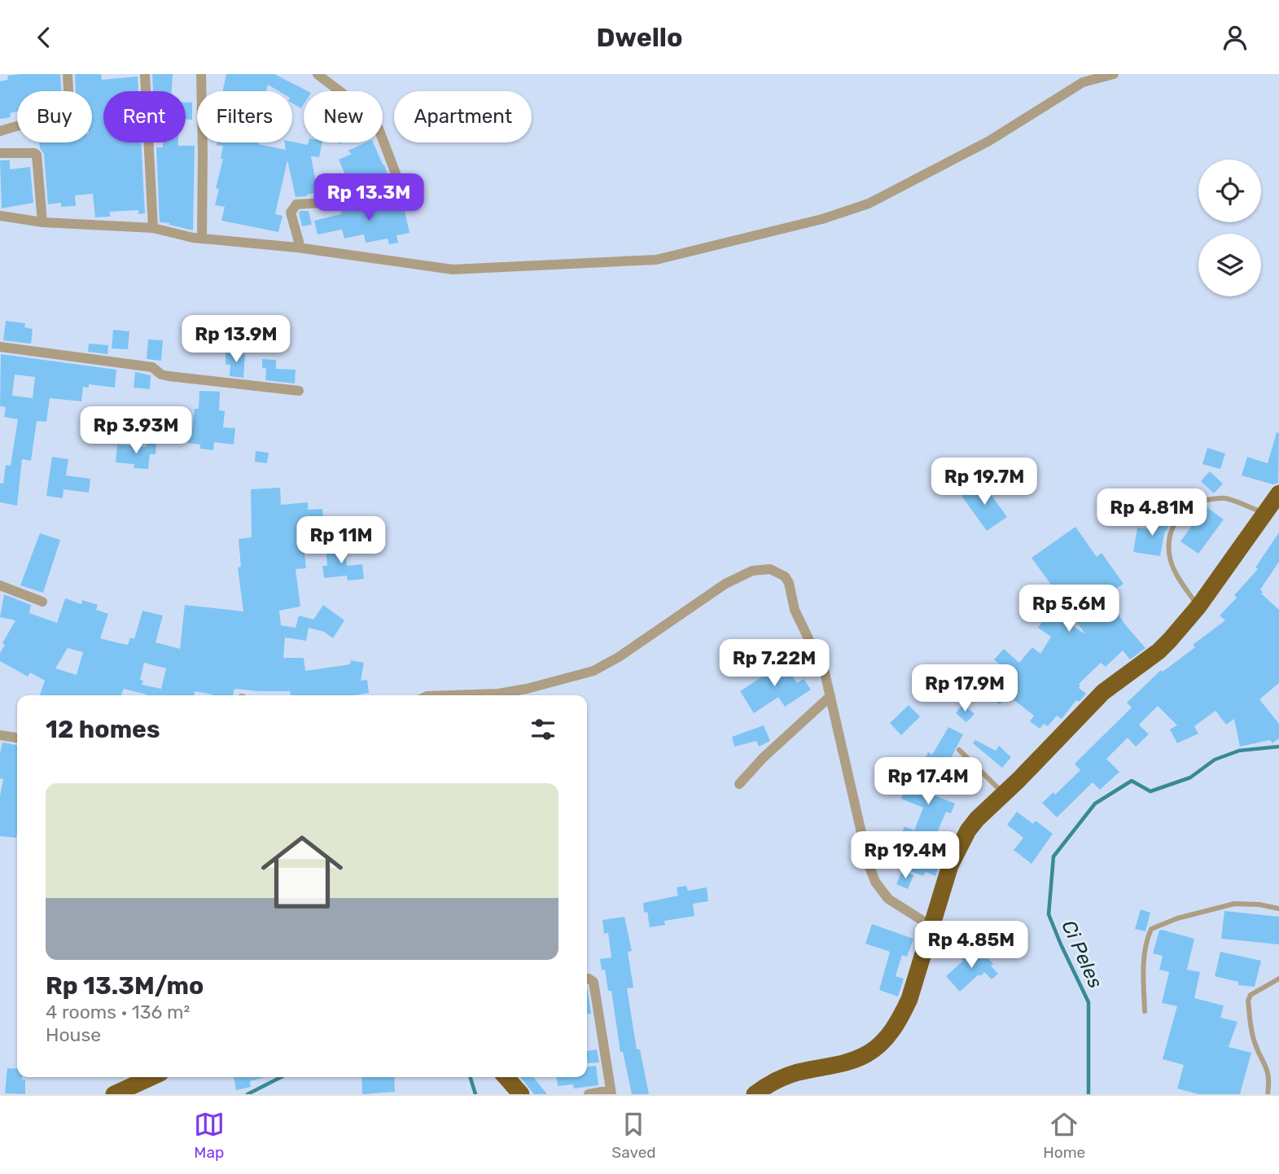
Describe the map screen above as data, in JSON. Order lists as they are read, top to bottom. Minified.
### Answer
{"water":["Ci Peles"],"page":{"header":"Dwello","chip":["Buy","Rent","Filters","New","Apartment"],"price":["Rp 13.3M","Rp 13.9M","Rp 3.93M","Rp 19.7M","Rp 4.81M","Rp 11M","Rp 5.6M","Rp 7.22M","Rp 17.9M","Rp 17.4M","Rp 19.4M","Rp 4.85M"],"heading":"12 homes","list":[{"name":"Rp 13.3M/mo","note":"4 rooms · 136 m² · House"}],"tabs":["Map","Saved","Home"]}}
